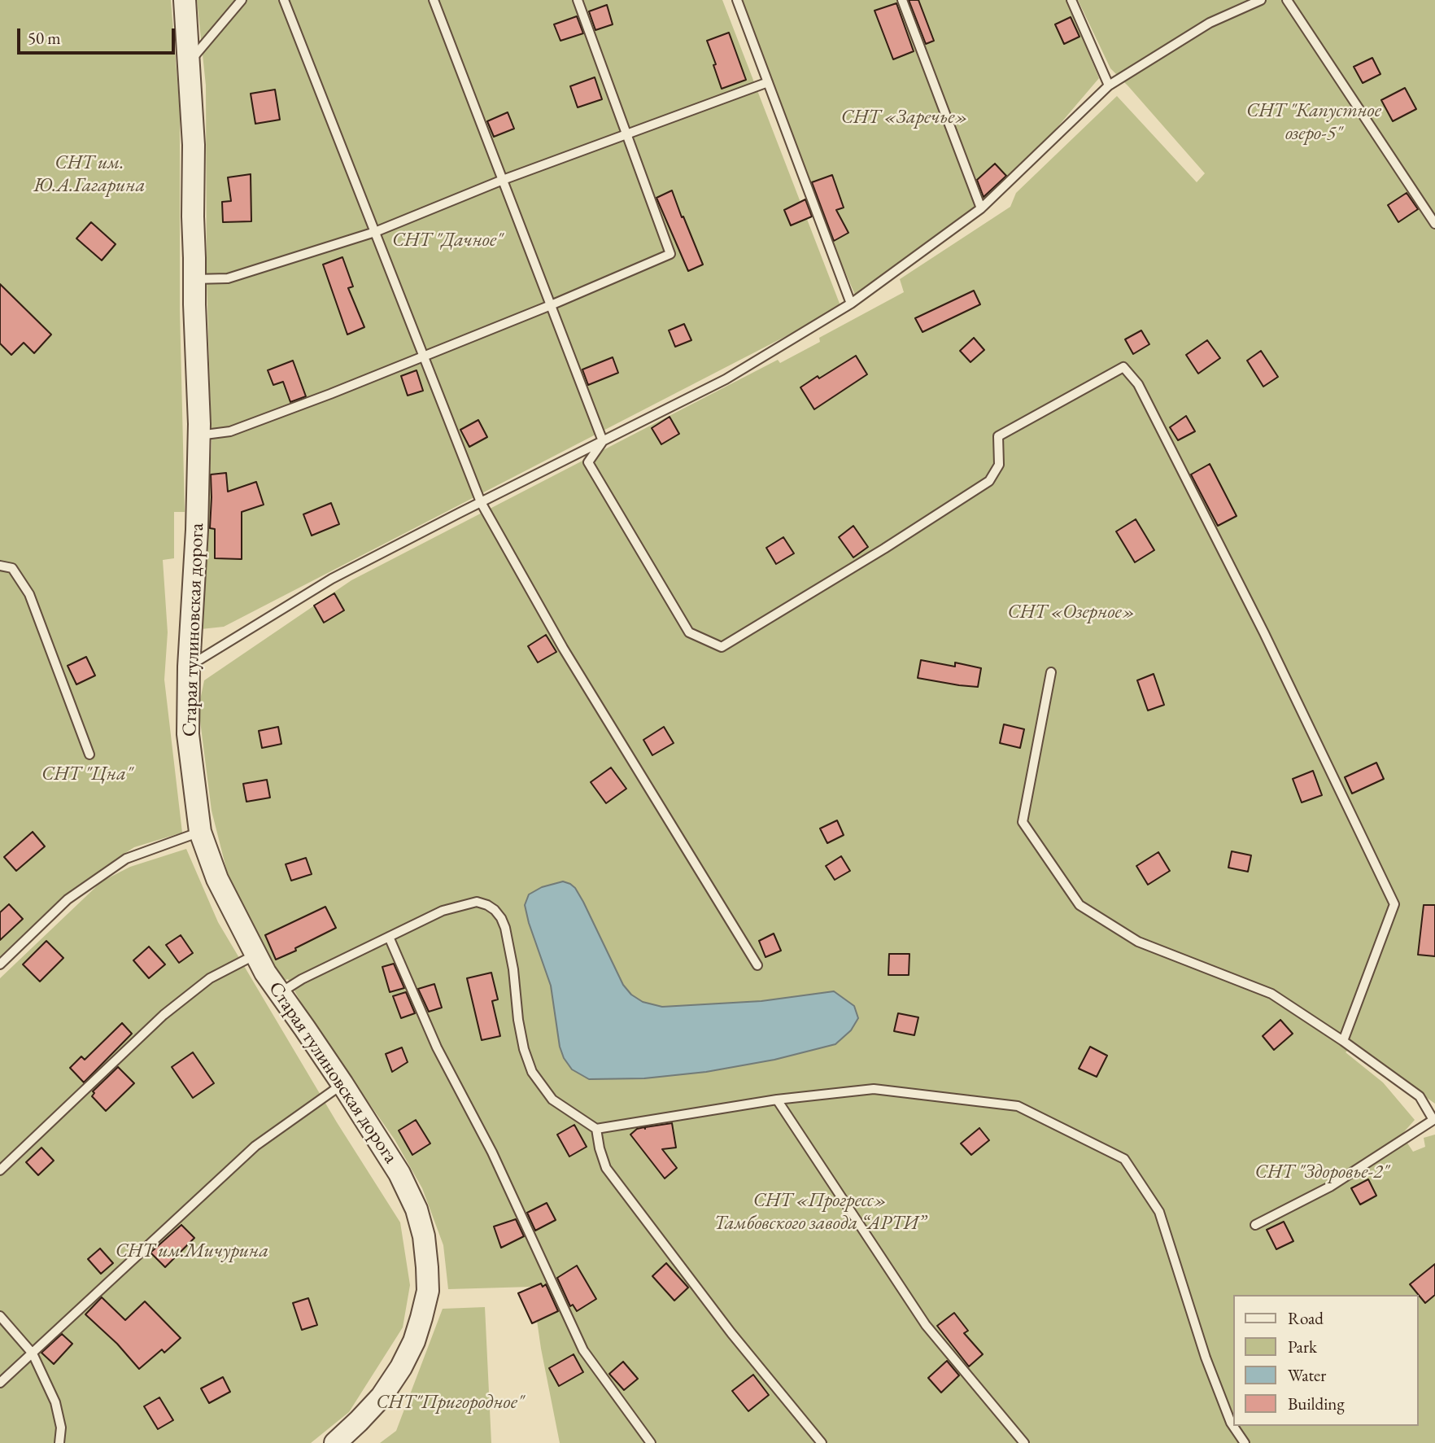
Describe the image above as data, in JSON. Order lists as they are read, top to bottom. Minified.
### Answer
{"streets":{"street":["Старая тулиновская дорога"]},"parks":["СНТ \"Капустное озеро-5\"","СНТ «Заречье»","СНТ им. Ю.А.Гагарина","СНТ \"Дачное\"","СНТ «Озерное»","СНТ \"Цна\"","СНТ \"Здоровье-2\"","СНТ «Прогресс» Тамбовского завода “АРТИ”","СНТ им.Мичурина","СНТ\"Пригородное\""],"legend":["Road","Park","Water","Building"],"scale_bar":"50 m"}
